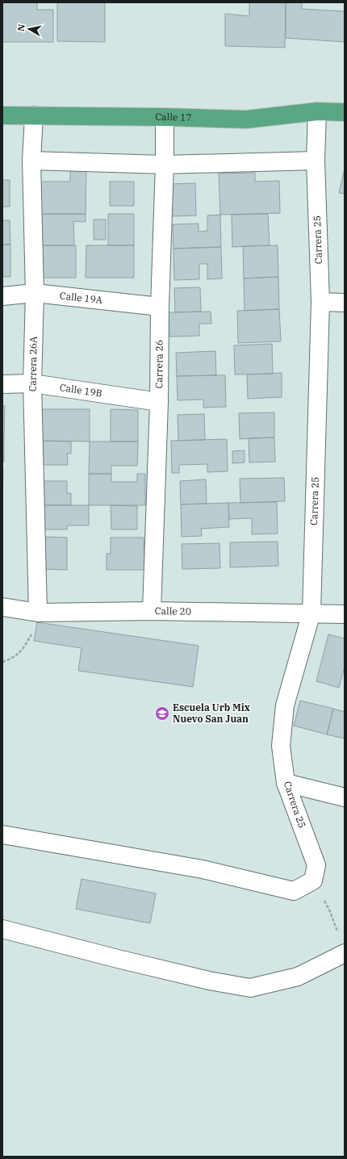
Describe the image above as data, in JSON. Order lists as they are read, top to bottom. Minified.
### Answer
{"streets":{"highway":["Calle 17"],"street":["Carrera 25","Calle 19A","Carrera 26A","Carrera 26","Calle 19B","Calle 20"]},"crossings":[["Calle 17","Carrera 25"],["Calle 17","Carrera 26A"],["Calle 17","Carrera 26"],["Carrera 25","Calle 20"],["Calle 19A","Carrera 26A"],["Calle 19A","Carrera 26"],["Carrera 26A","Calle 19B"],["Carrera 26A","Calle 20"],["Carrera 26","Calle 19B"],["Carrera 26","Calle 20"]],"places":{"school or university":["Escuela Urb Mix Nuevo San Juan"]},"north":"left"}
